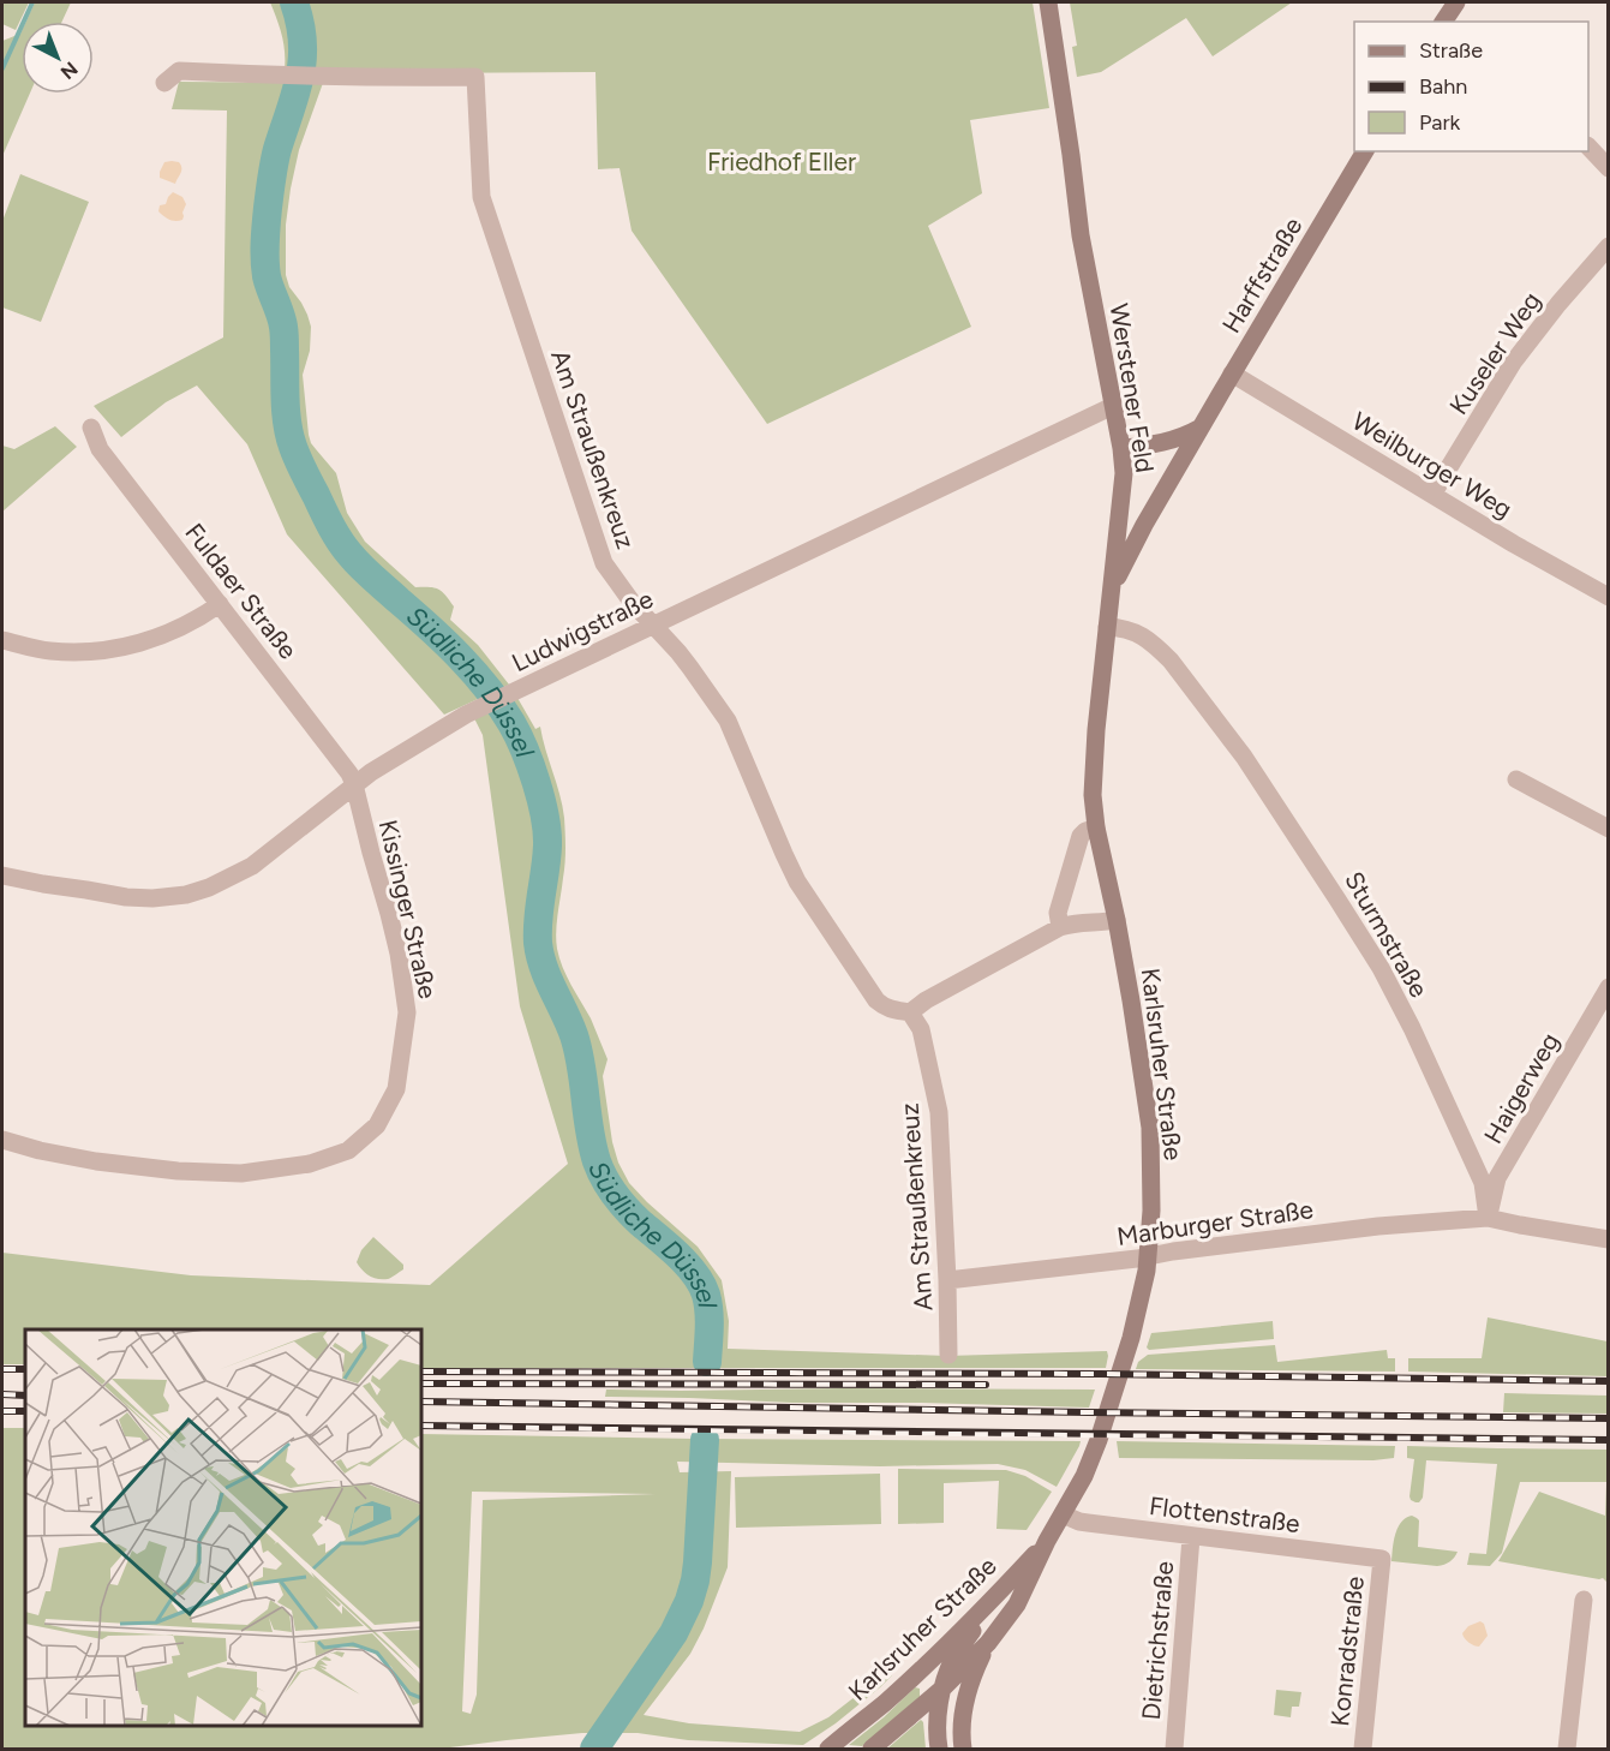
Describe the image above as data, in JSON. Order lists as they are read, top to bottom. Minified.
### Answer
{"streets":{"main road":["Harffstraße","Werstener Feld","Karlsruher Straße"],"street":["Kuseler Weg","Am Straußenkreuz","Weilburger Weg","Fuldaer Straße","Ludwigstraße","Kissinger Straße","Sturmstraße","Haigerweg","Marburger Straße","Flottenstraße","Dietrichstraße","Konradstraße"]},"crossings":[["Harffstraße","Werstener Feld"],["Harffstraße","Weilburger Weg"],["Kuseler Weg","Weilburger Weg"],["Werstener Feld","Ludwigstraße"],["Werstener Feld","Sturmstraße"],["Werstener Feld","Karlsruher Straße"],["Am Straußenkreuz","Ludwigstraße"],["Am Straußenkreuz","Marburger Straße"],["Fuldaer Straße","Ludwigstraße"],["Fuldaer Straße","Kissinger Straße"],["Ludwigstraße","Kissinger Straße"],["Sturmstraße","Haigerweg"],["Sturmstraße","Marburger Straße"],["Karlsruher Straße","Marburger Straße"],["Karlsruher Straße","Flottenstraße"],["Haigerweg","Marburger Straße"],["Flottenstraße","Dietrichstraße"],["Flottenstraße","Konradstraße"]],"water":["Südliche Düssel"],"parks":["Friedhof Eller"],"legend":["Straße","Bahn","Park"],"north":"bottom right"}
